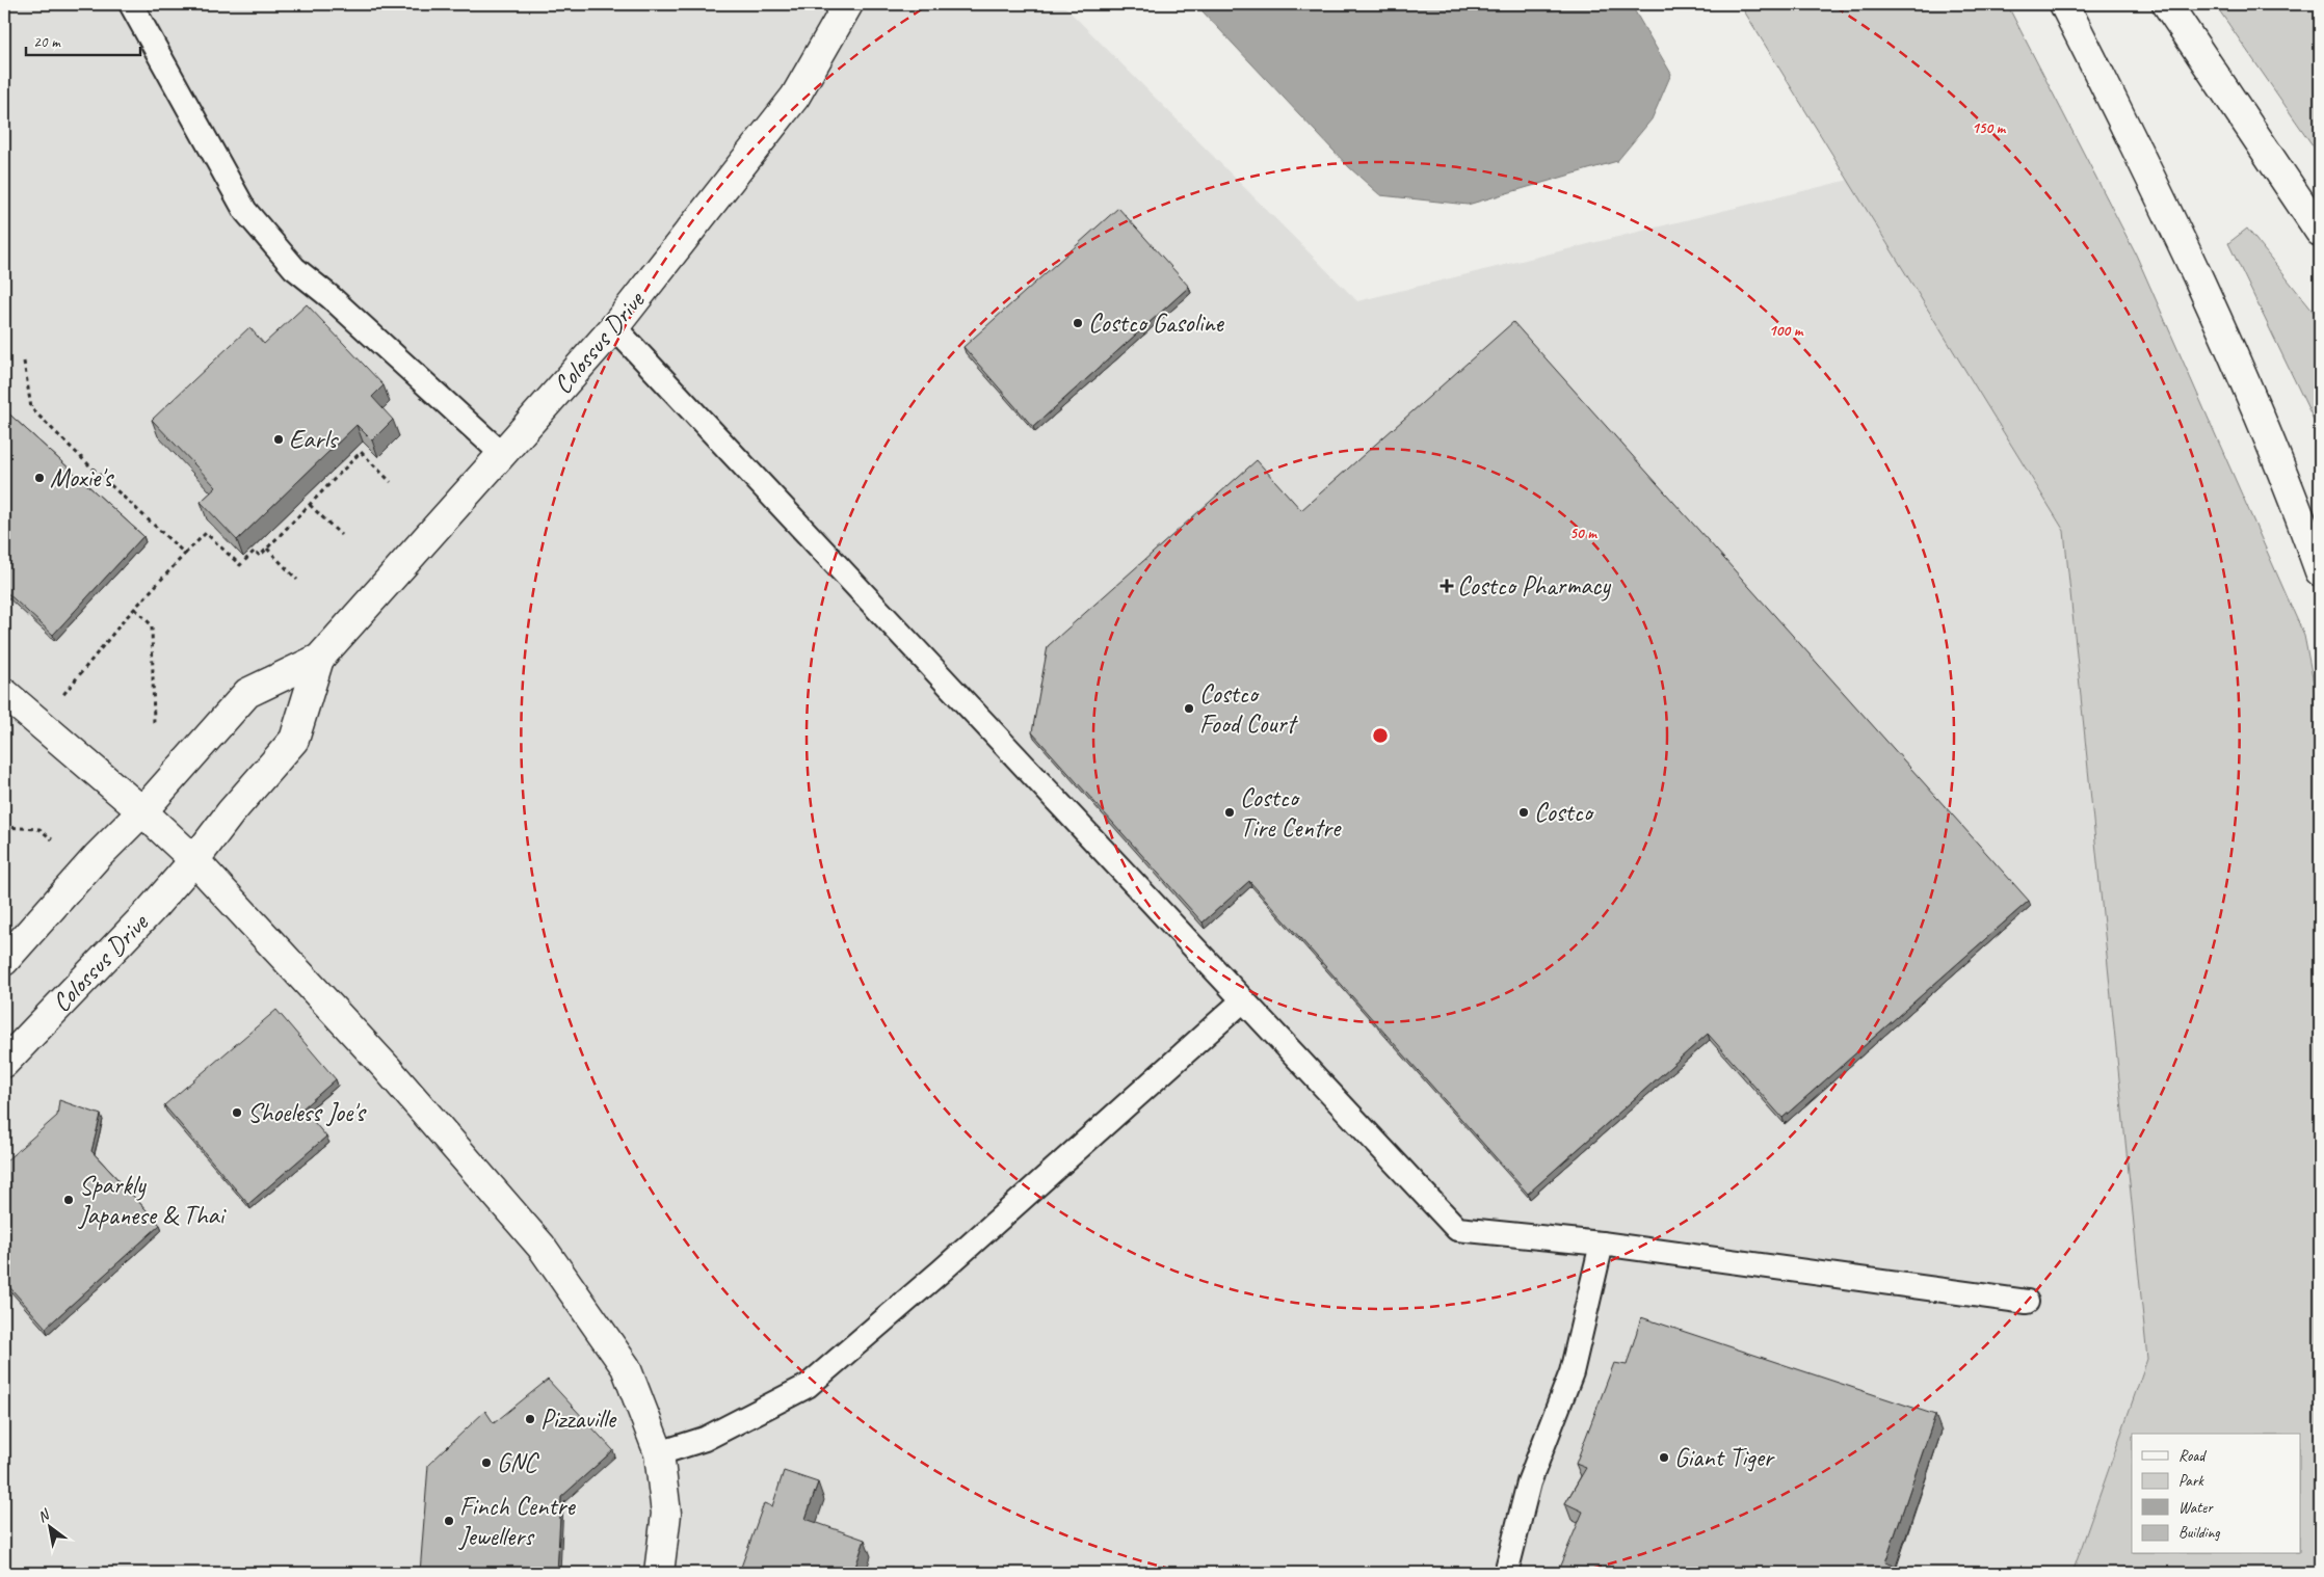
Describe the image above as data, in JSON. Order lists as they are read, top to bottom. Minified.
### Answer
{"streets":{"main road":["Colossus Drive"]},"places":{"other":["Costco Gasoline","Earls","Moxie's","Costco Food Court","Costco Tire Centre","Costco","Shoeless Joe's","Sparkly Japanese & Thai","Pizzaville","Giant Tiger","GNC","Finch Centre Jewellers"],"health":["Costco Pharmacy"]},"legend":["Road","Park","Water","Building"],"scale_bar":"20 m","north":"top left","rings":["150 m","100 m","50 m"]}
